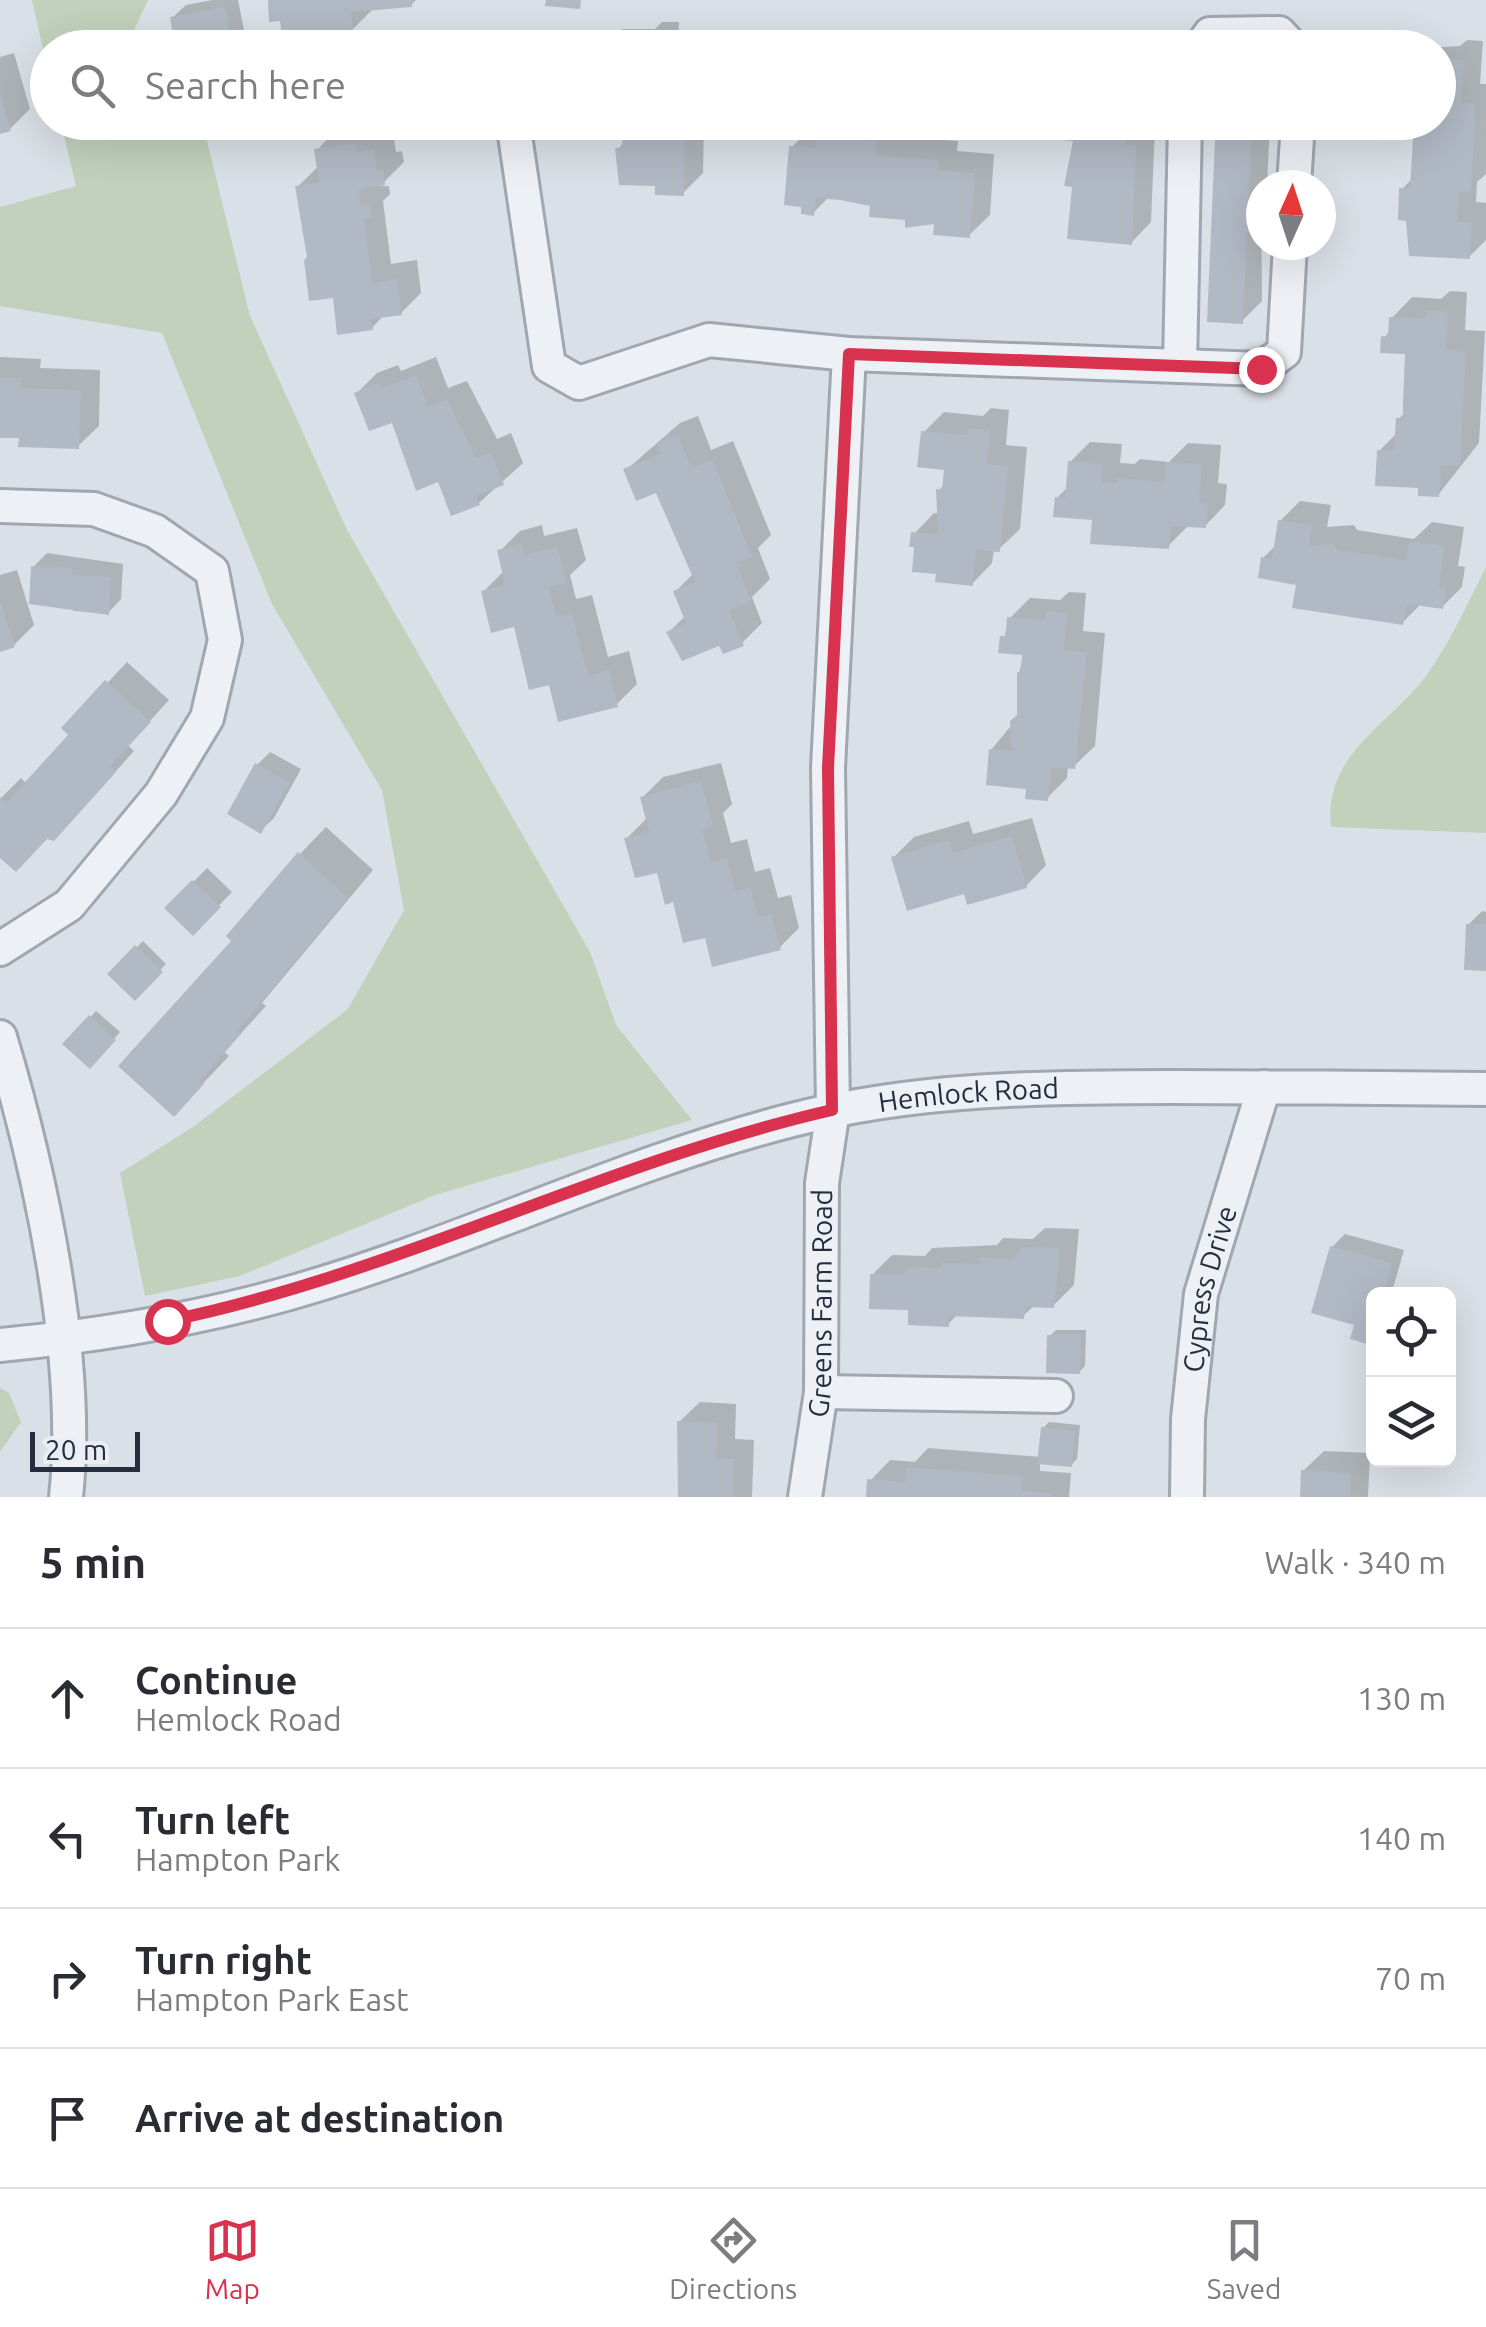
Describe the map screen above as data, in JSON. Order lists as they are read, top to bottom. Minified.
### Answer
{"streets":{"street":["Hemlock Road","Cypress Drive","Greens Farm Road"]},"crossings":[["Hemlock Road","Cypress Drive"],["Hemlock Road","Greens Farm Road"]],"scale_bar":"20 m","north":"top","page":{"search":"Search here","scale":"20 m","heading":["5 min","Walk · 340 m"],"list":[["Continue","Hemlock Road","130 m"],["Turn left","Hampton Park","140 m"],["Turn right","Hampton Park East","70 m"],"Arrive at destination"],"nav":["Map","Directions","Saved"]}}
